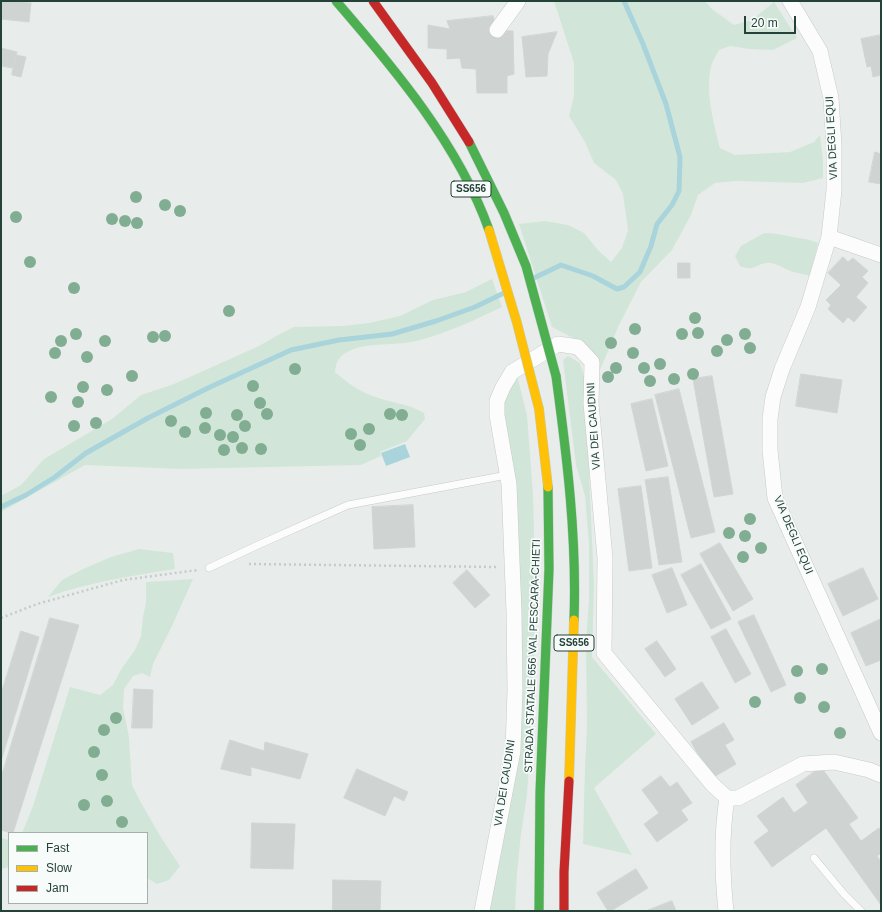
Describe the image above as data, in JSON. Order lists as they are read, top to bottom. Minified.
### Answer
{"streets":{"highway":["SS656","STRADA STATALE 656 VAL PESCARA-CHIETI"],"street":["VIA DEGLI EQUI","VIA DEI CAUDINI"]},"legend":["Fast","Slow","Jam"],"scale_bar":"20 m"}
